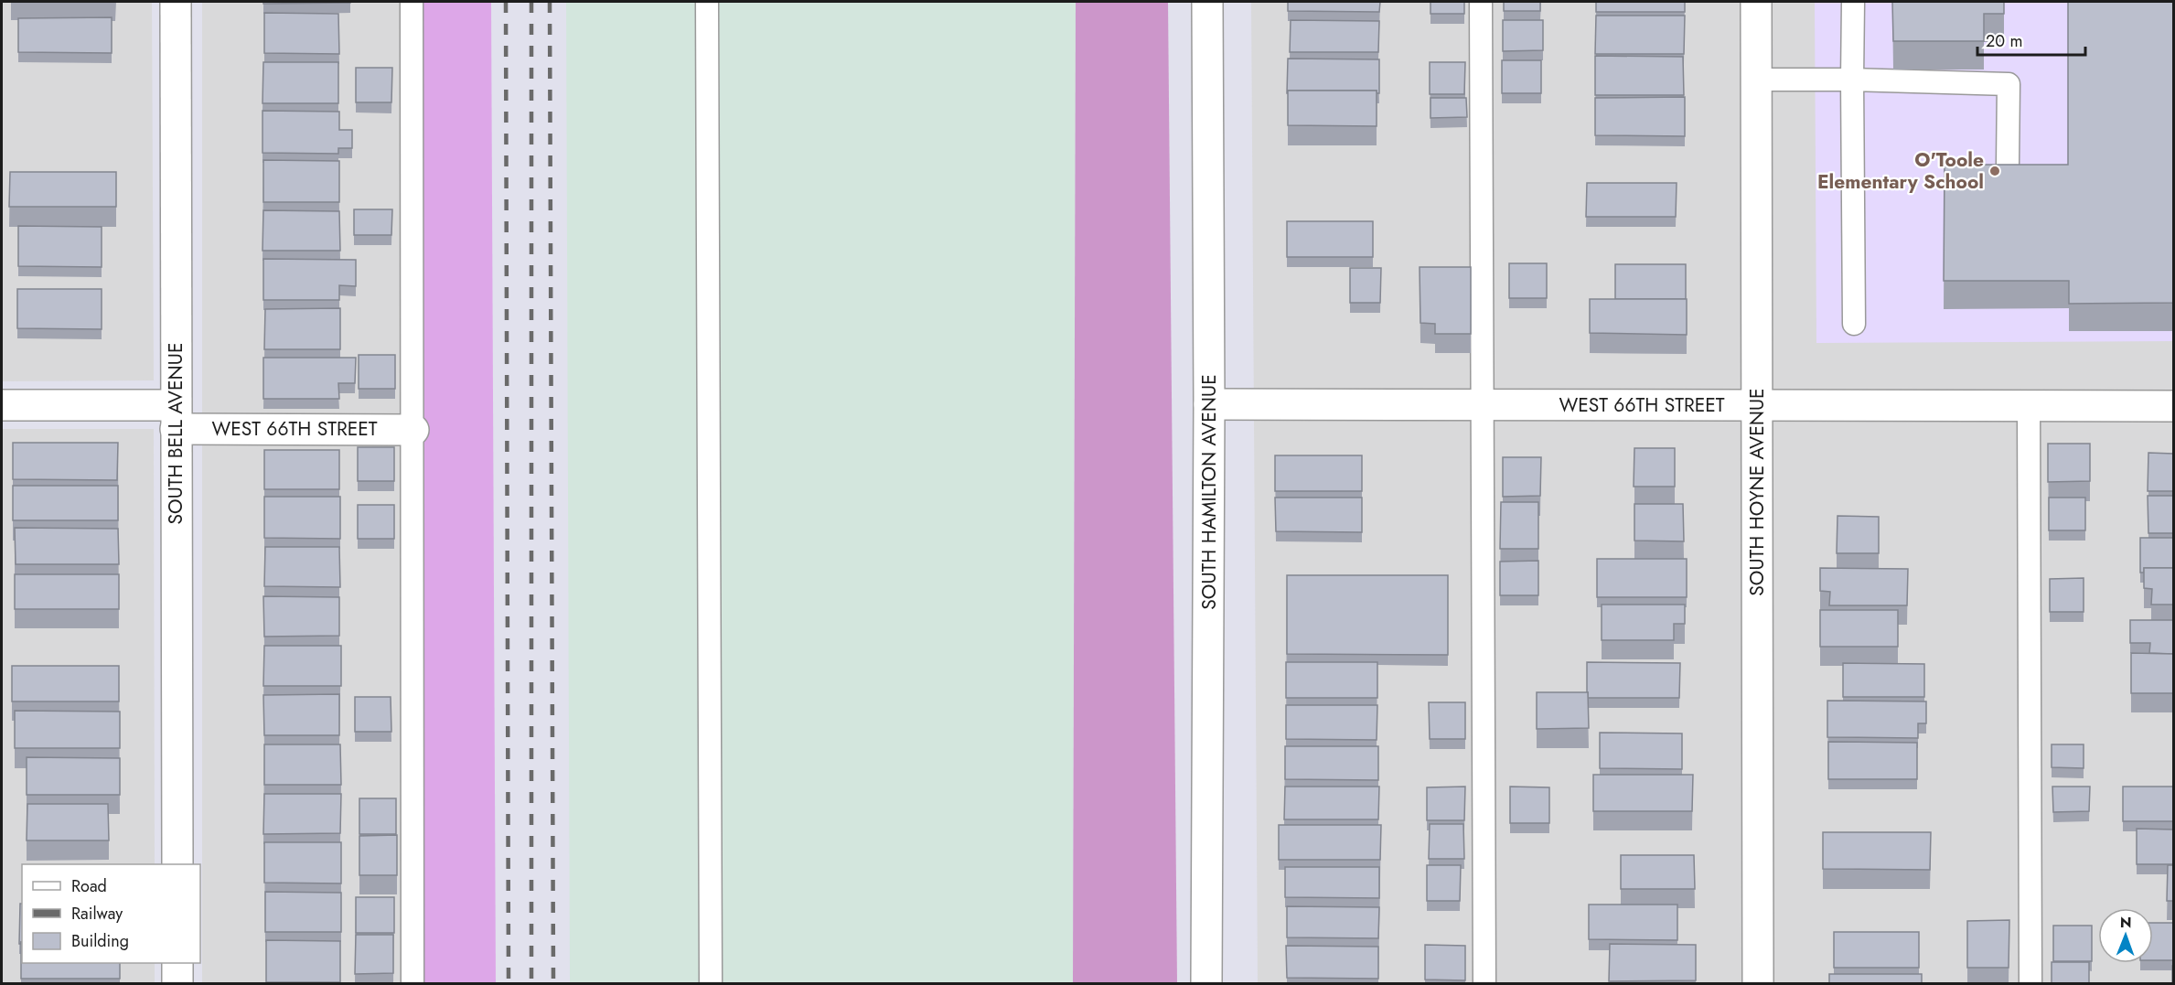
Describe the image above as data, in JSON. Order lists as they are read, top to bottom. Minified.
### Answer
{"streets":{"street":["WEST 66TH STREET","SOUTH BELL AVENUE","SOUTH HAMILTON AVENUE","SOUTH HOYNE AVENUE"]},"crossings":[["WEST 66TH STREET","SOUTH BELL AVENUE"],["WEST 66TH STREET","SOUTH HAMILTON AVENUE"],["WEST 66TH STREET","SOUTH HOYNE AVENUE"]],"places":["O'Toole Elementary School"],"legend":["Road","Railway","Building"],"scale_bar":"20 m","north":"top"}
